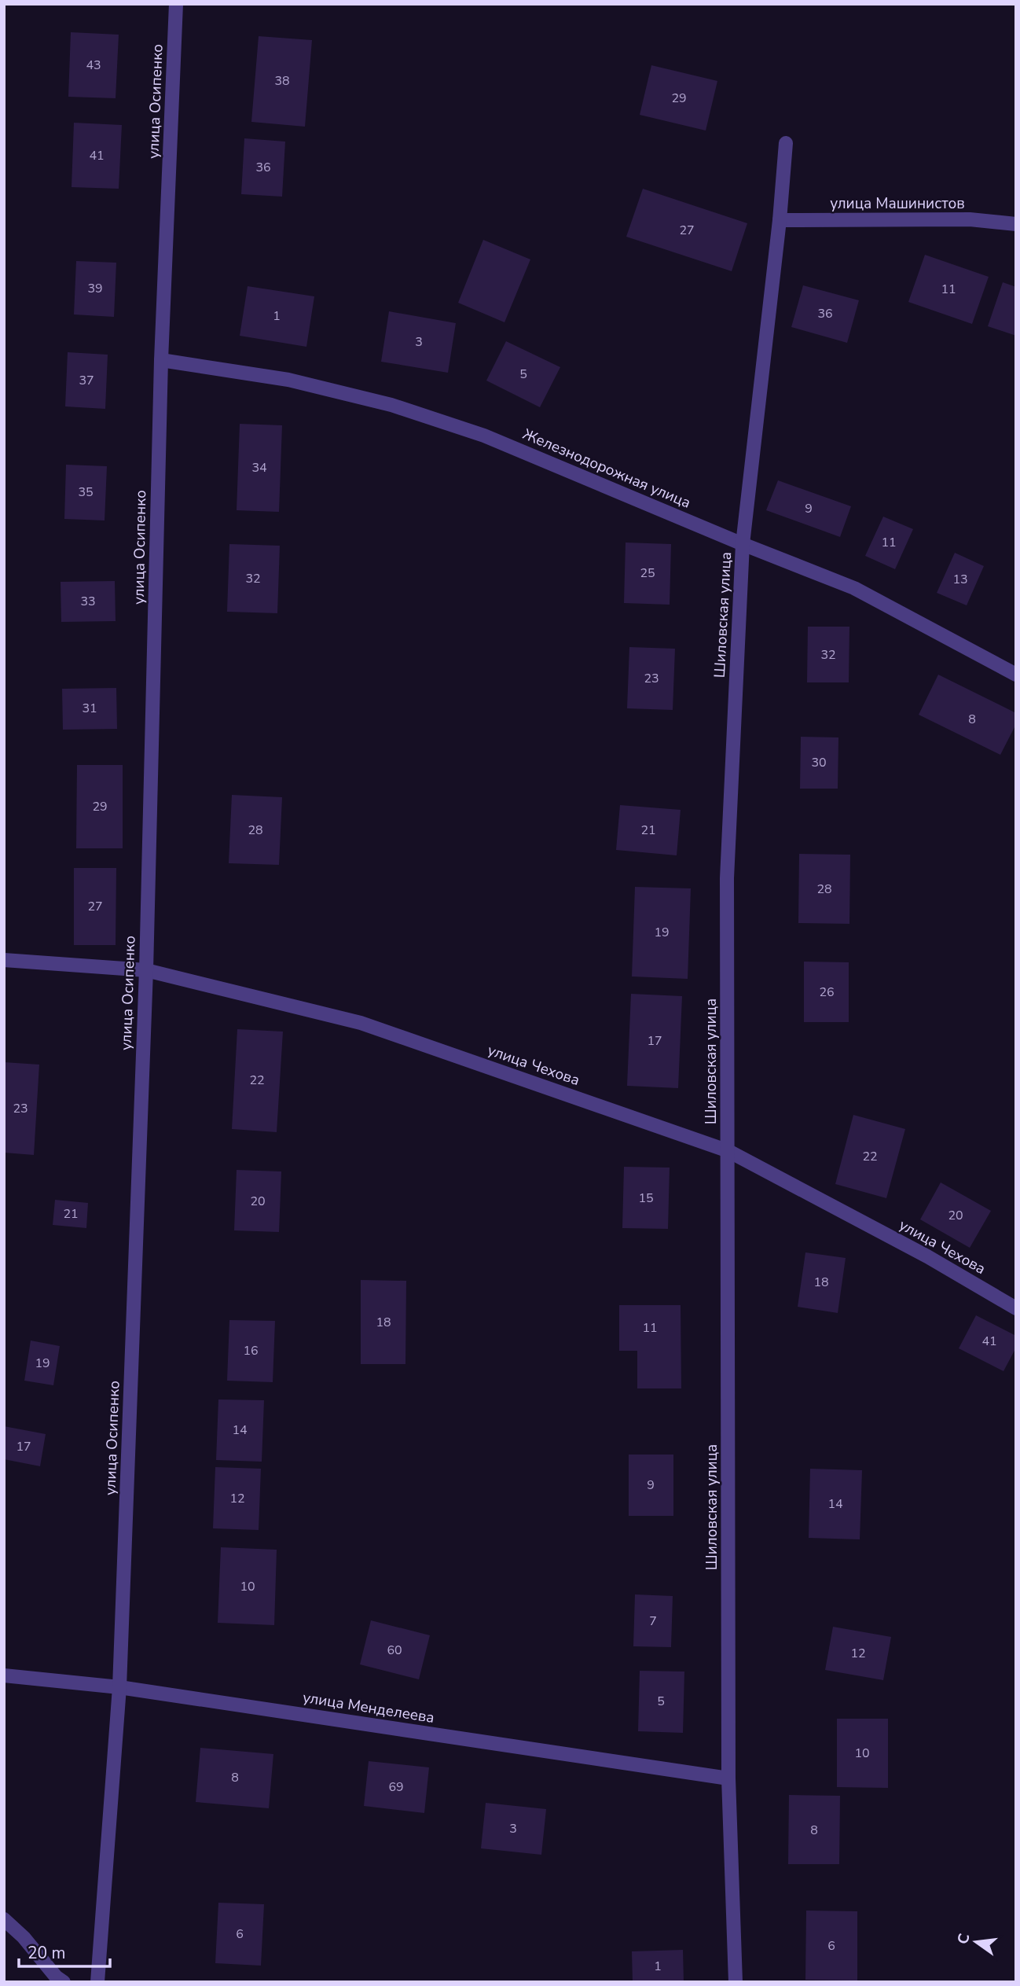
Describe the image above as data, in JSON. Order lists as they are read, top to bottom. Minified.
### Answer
{"streets":{"street":["улица Осипенко","улица Машинистов","Железнодорожная улица","Шиловская улица","улица Чехова","улица Менделеева"]},"crossings":[["улица Осипенко","Железнодорожная улица"],["улица Осипенко","улица Чехова"],["улица Осипенко","улица Менделеева"],["улица Машинистов","Шиловская улица"],["Железнодорожная улица","Шиловская улица"],["Шиловская улица","улица Чехова"],["Шиловская улица","улица Менделеева"]],"house_numbers":["43","38","29","41","36","27","39","11","36","1","3","5","37","34","35","9","11","25","32","13","33","32","23","31","8","30","29","28","21","28","27","19","26","17","22","23","22","15","20","21","20","18","18","11","41","16","19","14","17","9","12","14","10","7","60","12","5","10","8","69","3","8","6","6","1"],"scale_bar":"20 m","north":"left"}
